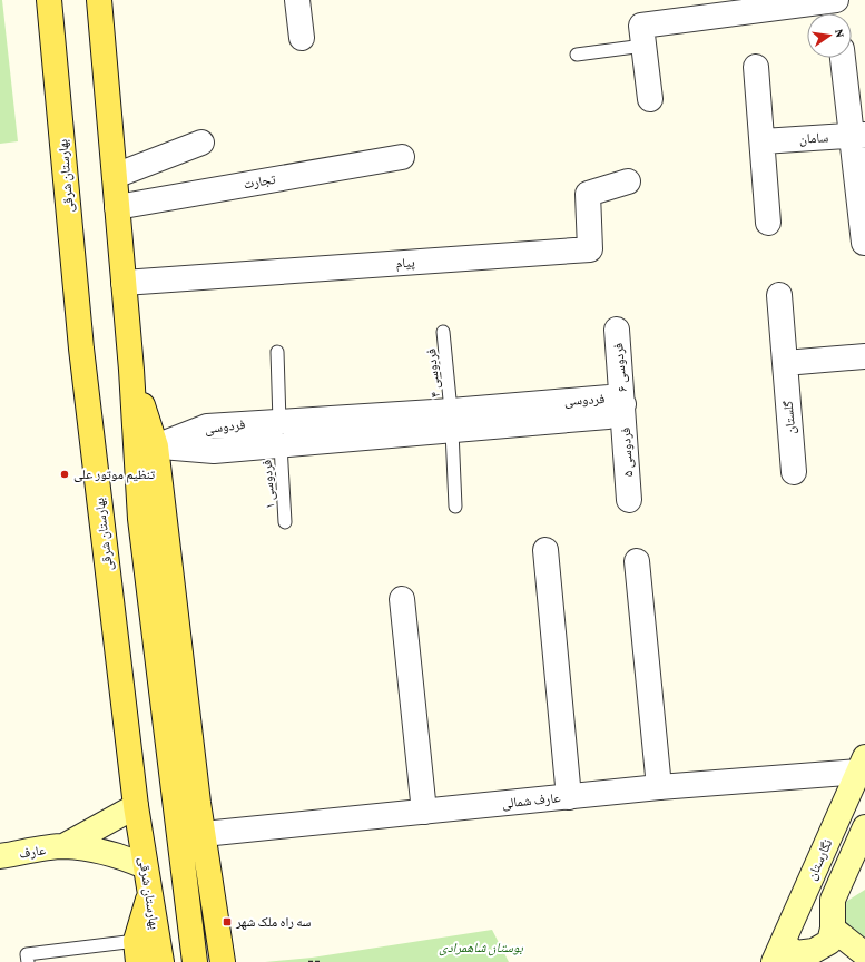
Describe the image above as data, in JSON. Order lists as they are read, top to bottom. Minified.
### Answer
{"streets":{"main road":["بهارستان شرقی","عارف","نگارستان"],"street":["سامان","تجارت","پیام","فردوسی ۶","فردوسی","گلستان","فردوسی ۵","عارف شمالی"],"lane":["فردوسی ۴","فردوسی ۱"]},"crossings":[["فردوسی ۶","فردوسی"],["فردوسی ۶","فردوسی ۵"],["فردوسی ۴","فردوسی"],["فردوسی","فردوسی ۵"],["فردوسی","فردوسی ۱"],["عارف شمالی","نگارستان"]],"parks":["بوستان شاهمرادی"],"places":{"other":["تنظیم موتور علی"],"transit":["سه راه ملک شهر"]},"north":"right"}
